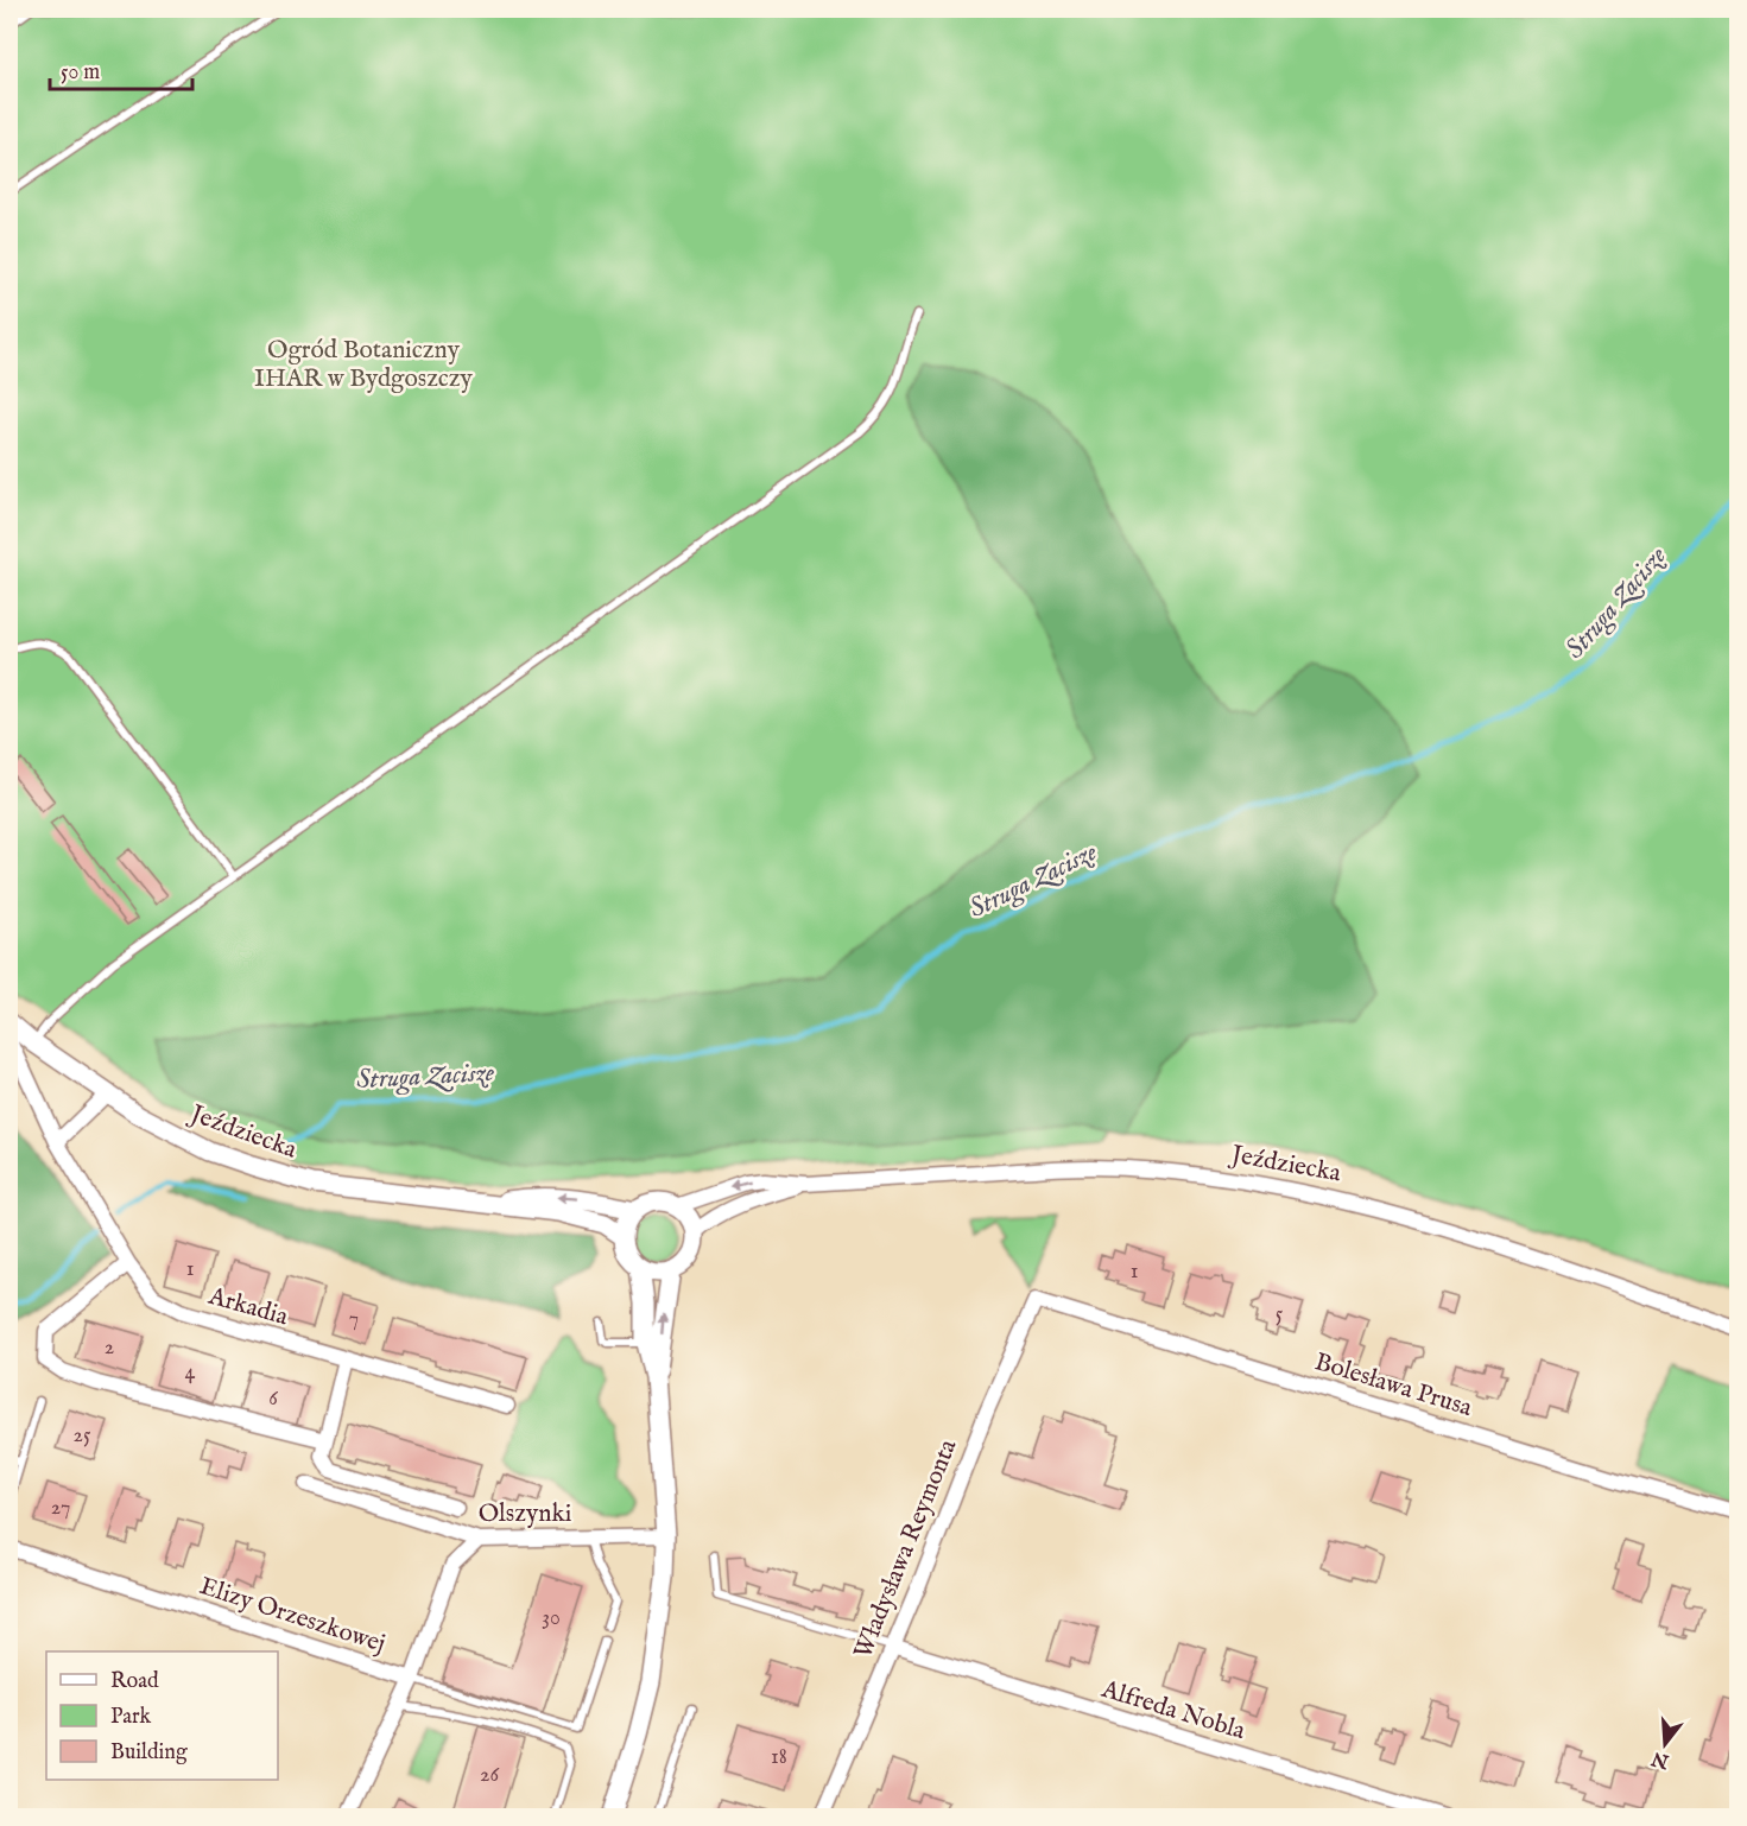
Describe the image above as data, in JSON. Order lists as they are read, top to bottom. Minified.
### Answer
{"streets":{"street":["Jeździecka","Arkadia","Bolesława Prusa","Olszynki","Władysława Reymonta","Elizy Orzeszkowej","Alfreda Nobla"]},"crossings":[["Bolesława Prusa","Władysława Reymonta"],["Olszynki","Elizy Orzeszkowej"],["Władysława Reymonta","Alfreda Nobla"]],"water":["Struga Zacisze"],"parks":["Ogród Botaniczny IHAR w Bydgoszczy"],"house_numbers":["1","1","5","7","2","4","6","25","27","30","18","26"],"legend":["Road","Park","Building"],"scale_bar":"50 m","north":"bottom"}
